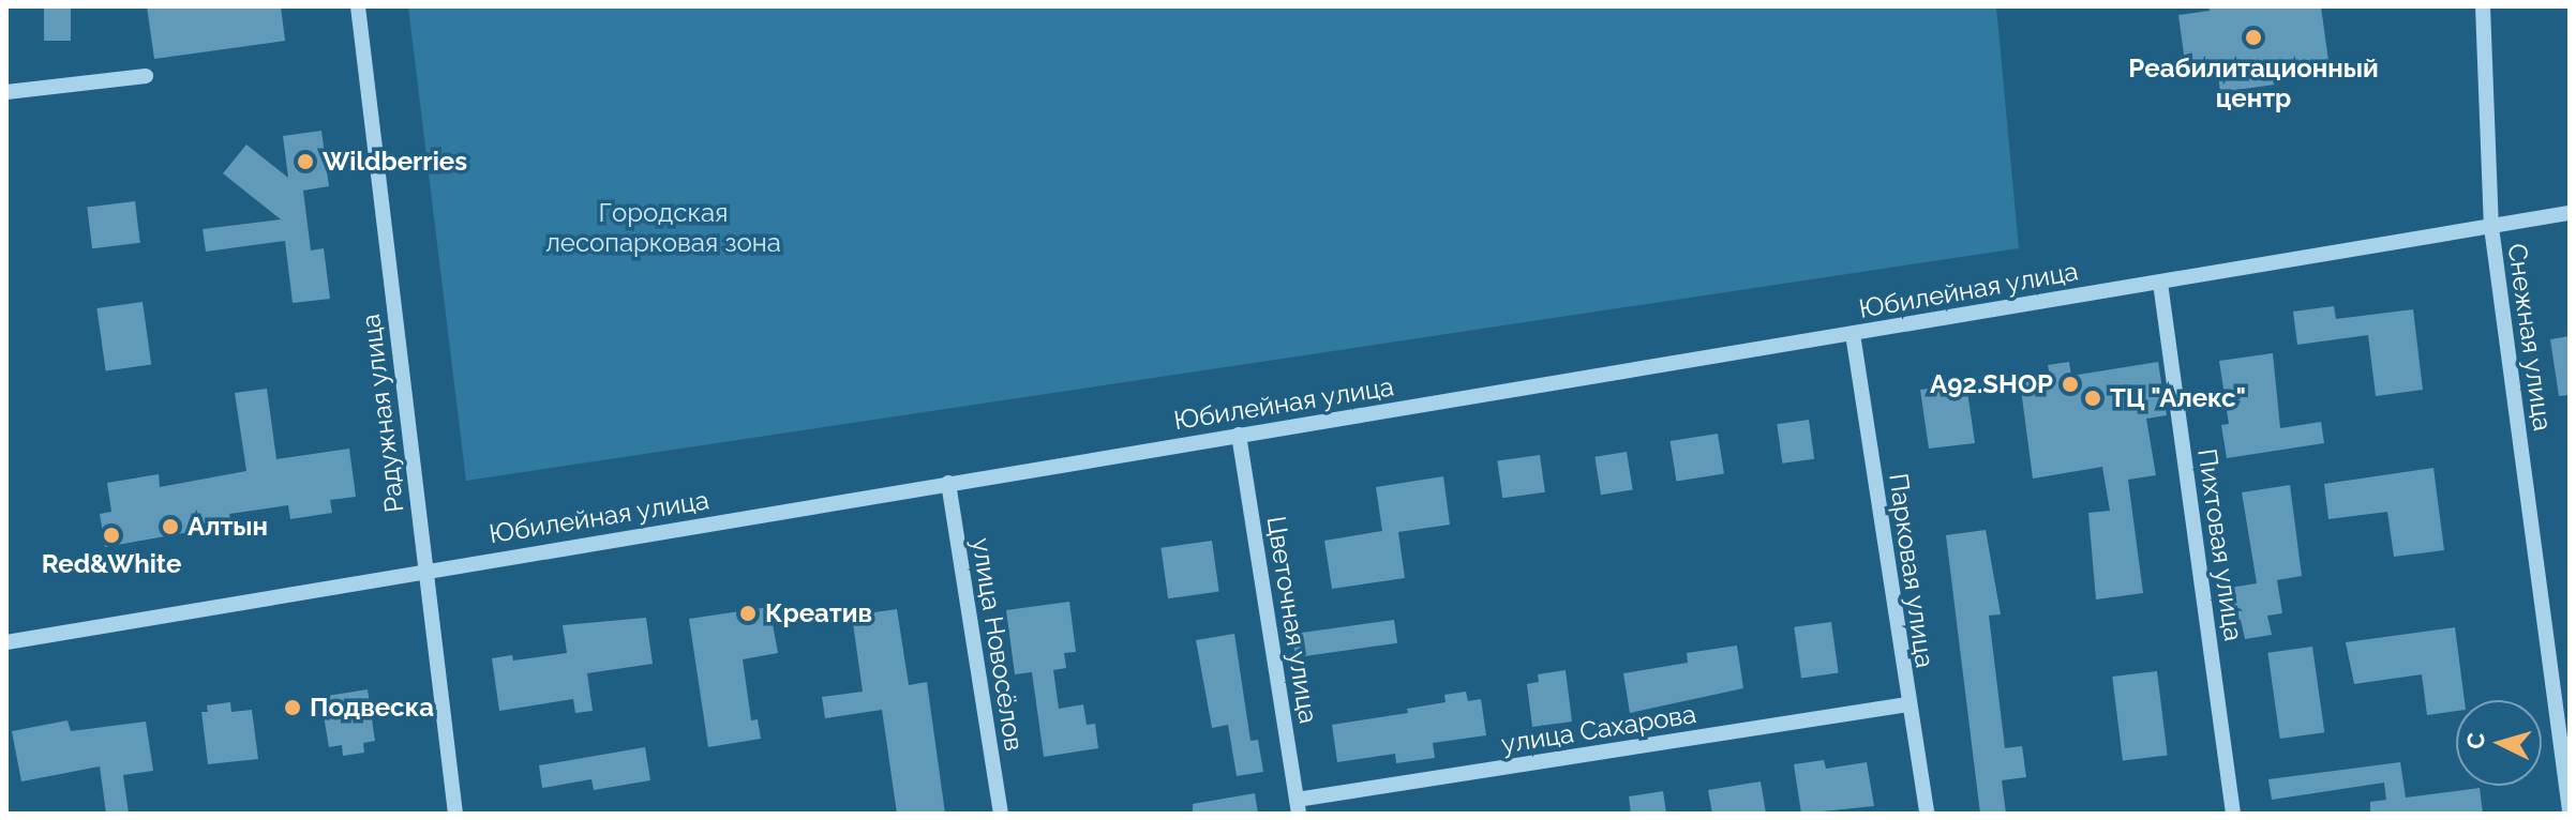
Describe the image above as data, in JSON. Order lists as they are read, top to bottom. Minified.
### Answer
{"streets":{"street":["Юбилейная улица","Снежная улица","Радужная улица","Пихтовая улица","Парковая улица","Цветочная улица","улица Новосёлов","улица Сахарова"]},"crossings":[["Юбилейная улица","Снежная улица"],["Юбилейная улица","Радужная улица"],["Юбилейная улица","Пихтовая улица"],["Юбилейная улица","Парковая улица"],["Юбилейная улица","Цветочная улица"],["Юбилейная улица","улица Новосёлов"],["Парковая улица","улица Сахарова"],["Цветочная улица","улица Сахарова"]],"parks":["Городская лесопарковая зона"],"places":["Реабилитационный центр","Wildberries","A92.SHOP","ТЦ \"Алекс\"","Алтын","Red&White","Креатив","Подвеска"],"north":"left"}
